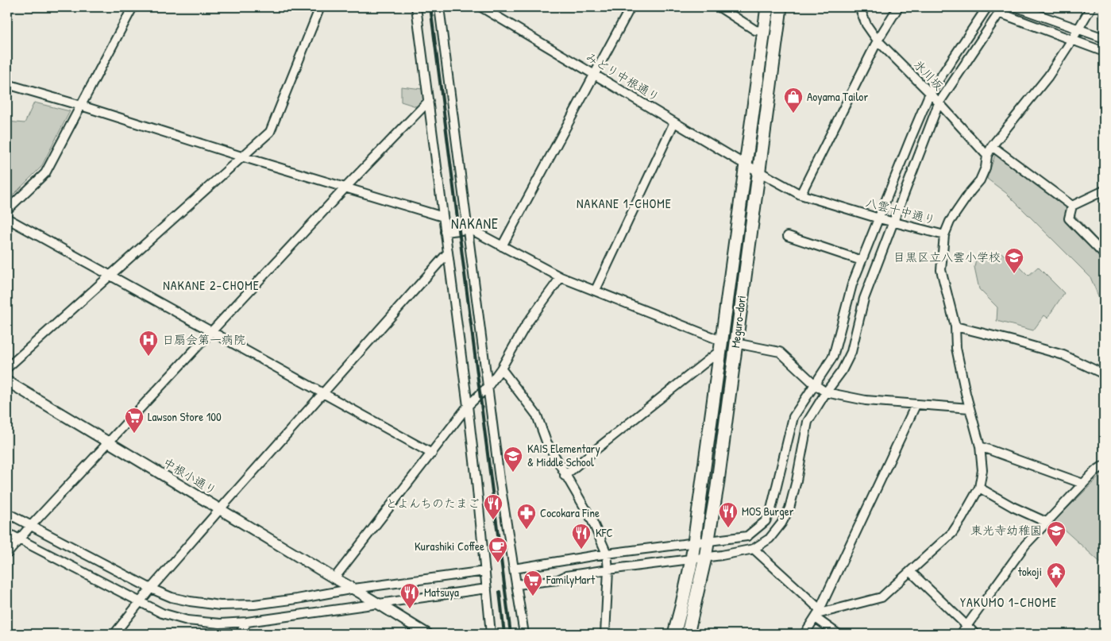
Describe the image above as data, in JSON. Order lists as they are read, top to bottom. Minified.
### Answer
{"streets":{"main road":["Meguro-dori"],"street":["氷川坂","みどり中根通り","八雲十中通り","中根小通り"]},"crossings":[["みどり中根通り","八雲十中通り"],["みどり中根通り","Meguro-dori"],["八雲十中通り","Meguro-dori"]],"districts":["NAKANE 1-CHOME","NAKANE","NAKANE 2-CHOME","YAKUMO 1-CHOME"],"places":{"shop":["Aoyama Tailor"],"school or university":["目黒区立八雲小学校","KAIS Elementary & Middle School","東光寺幼稚園"],"hospital":["日扇会第一病院"],"supermarket":["Lawson Store 100","FamilyMart"],"restaurant":["とよんちのたまご","MOS Burger","KFC","Matsuya"],"pharmacy":["Cocokara Fine"],"cafe":["Kurashiki Coffee"],"temple":["tokoji"]}}
